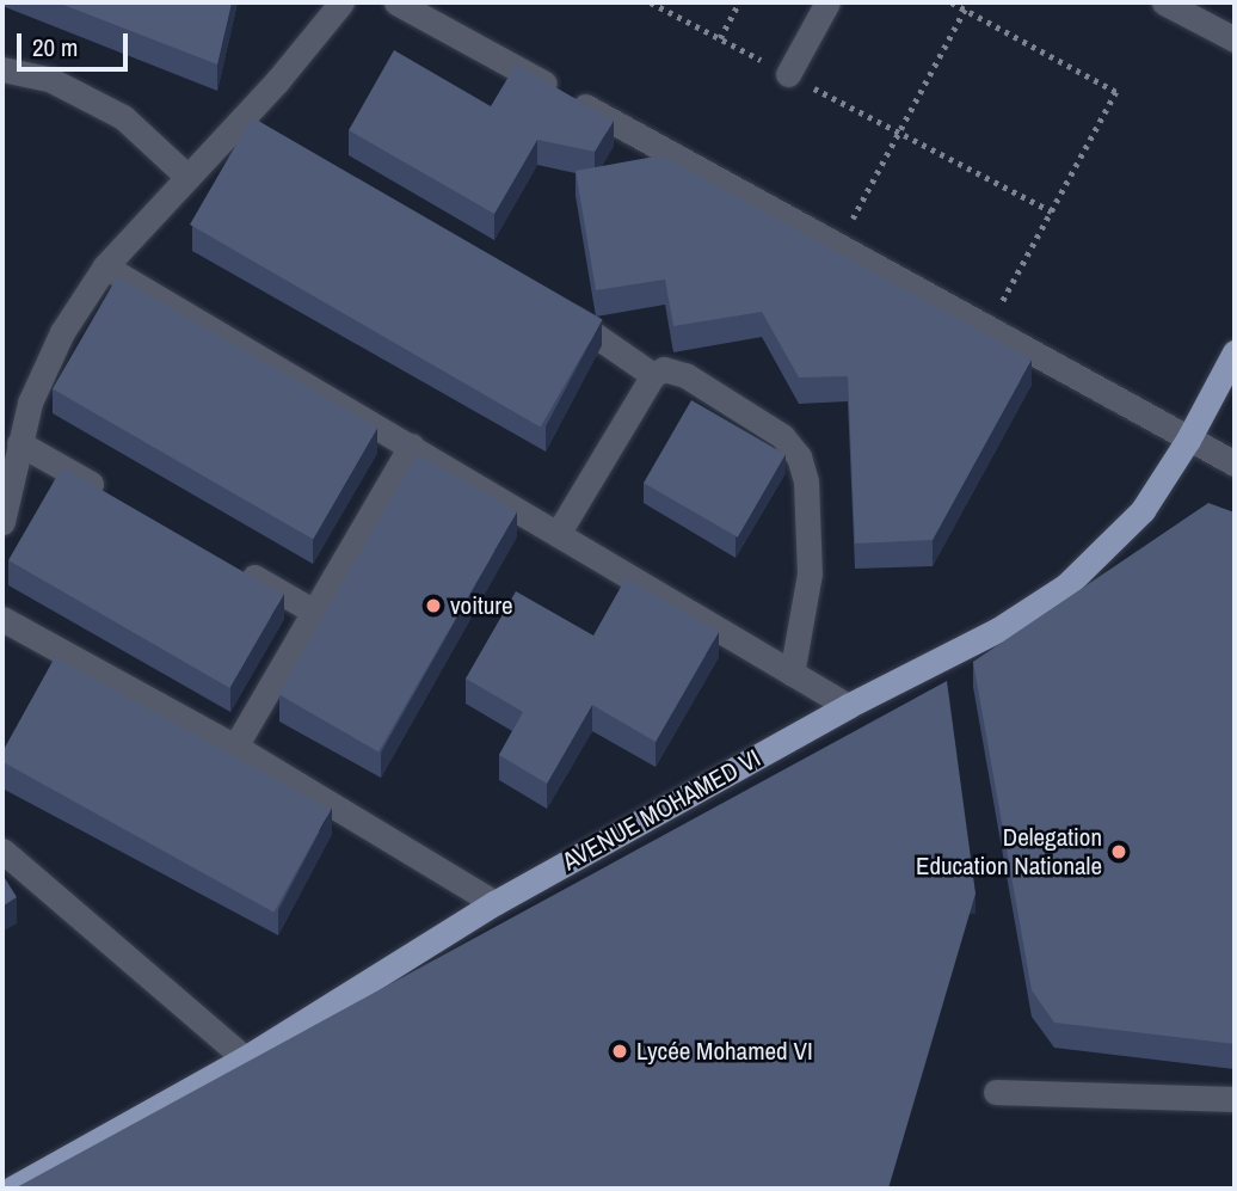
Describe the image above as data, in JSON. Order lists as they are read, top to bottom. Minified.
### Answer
{"streets":{"main road":["AVENUE MOHAMED VI"]},"places":["voiture","Delegation Education Nationale","Lycée Mohamed VI"],"scale_bar":"20 m"}
